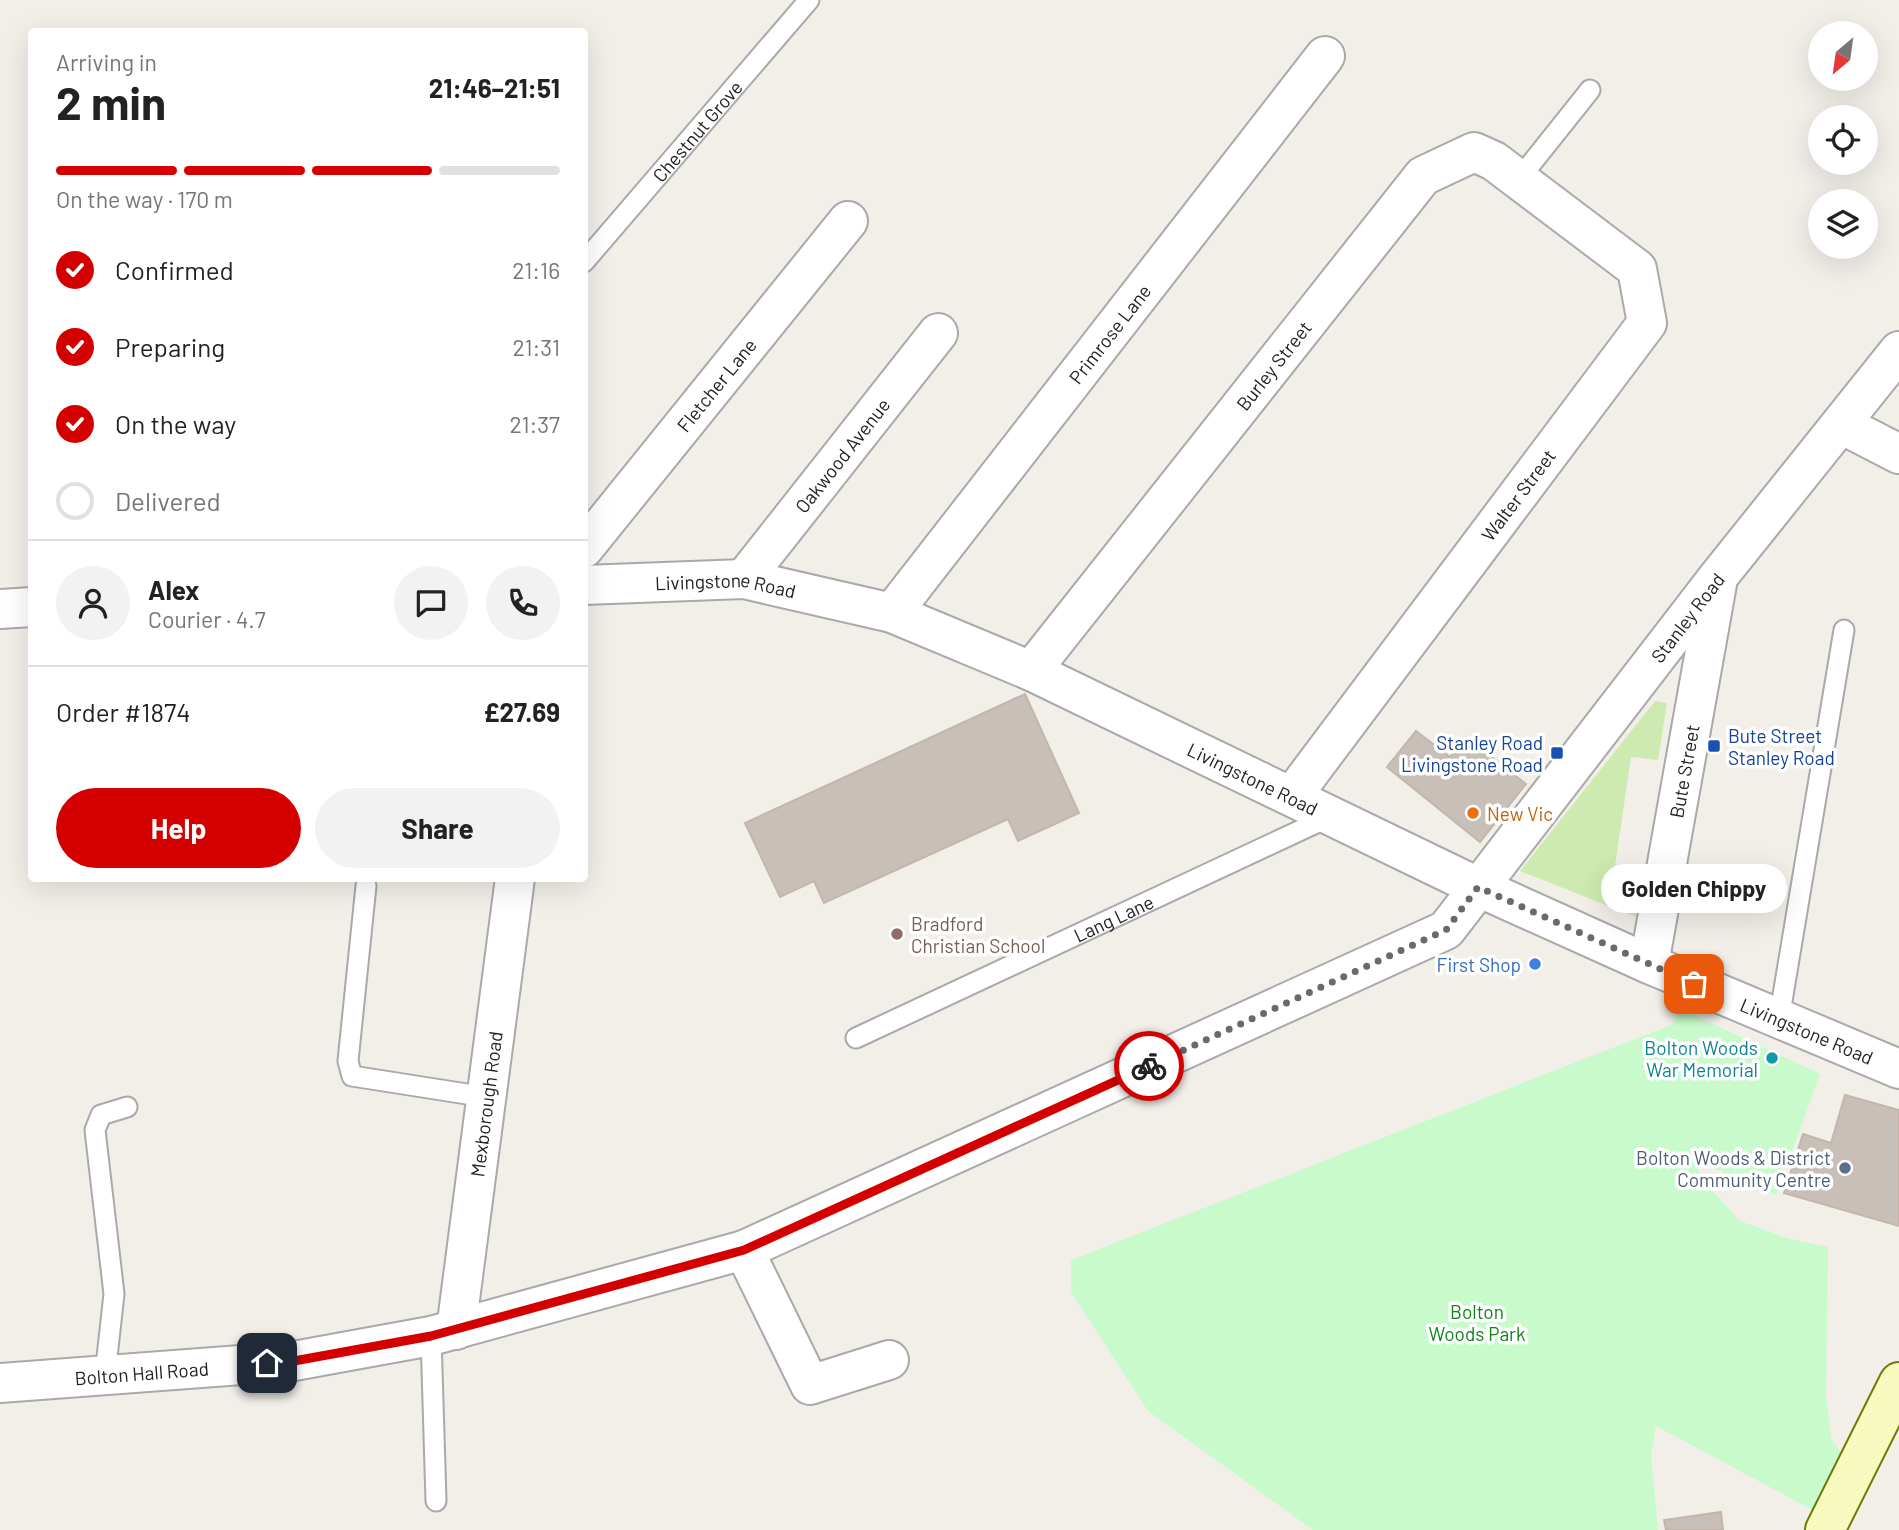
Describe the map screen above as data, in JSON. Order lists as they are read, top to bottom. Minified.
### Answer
{"streets":{"street":["Primrose Lane","Burley Street","Fletcher Lane","Oakwood Avenue","Walter Street","Livingstone Road","Stanley Road","Bute Street","Mexborough Road","Bolton Hall Road"],"lane":["Chestnut Grove","Lang Lane"]},"crossings":[["Primrose Lane","Livingstone Road"],["Burley Street","Walter Street"],["Burley Street","Livingstone Road"],["Oakwood Avenue","Livingstone Road"],["Walter Street","Livingstone Road"],["Livingstone Road","Stanley Road"],["Livingstone Road","Bute Street"],["Livingstone Road","Lang Lane"],["Livingstone Road","Bolton Hall Road"],["Stanley Road","Bute Street"],["Stanley Road","Bolton Hall Road"],["Mexborough Road","Bolton Hall Road"]],"parks":["Bolton Woods Park"],"places":{"transit":["Bute Street Stanley Road","Stanley Road Livingstone Road"],"other":["New Vic","Bradford Christian School","First Shop","Golden Chippy","Bolton Woods War Memorial","Bolton Woods & District Community Centre"]},"north":"bottom left","page":{"heading":["2 min","Arriving in","21:46–21:51"],"panel":["Alex","Courier · 4.7","Order #1874","£27.69"],"bar":"On the way · 170 m","list":[["Confirmed","21:16"],["Preparing","21:31"],["On the way","21:37"],"Delivered"],"buttons":["Help","Share"],"bubble":"Golden Chippy"}}
